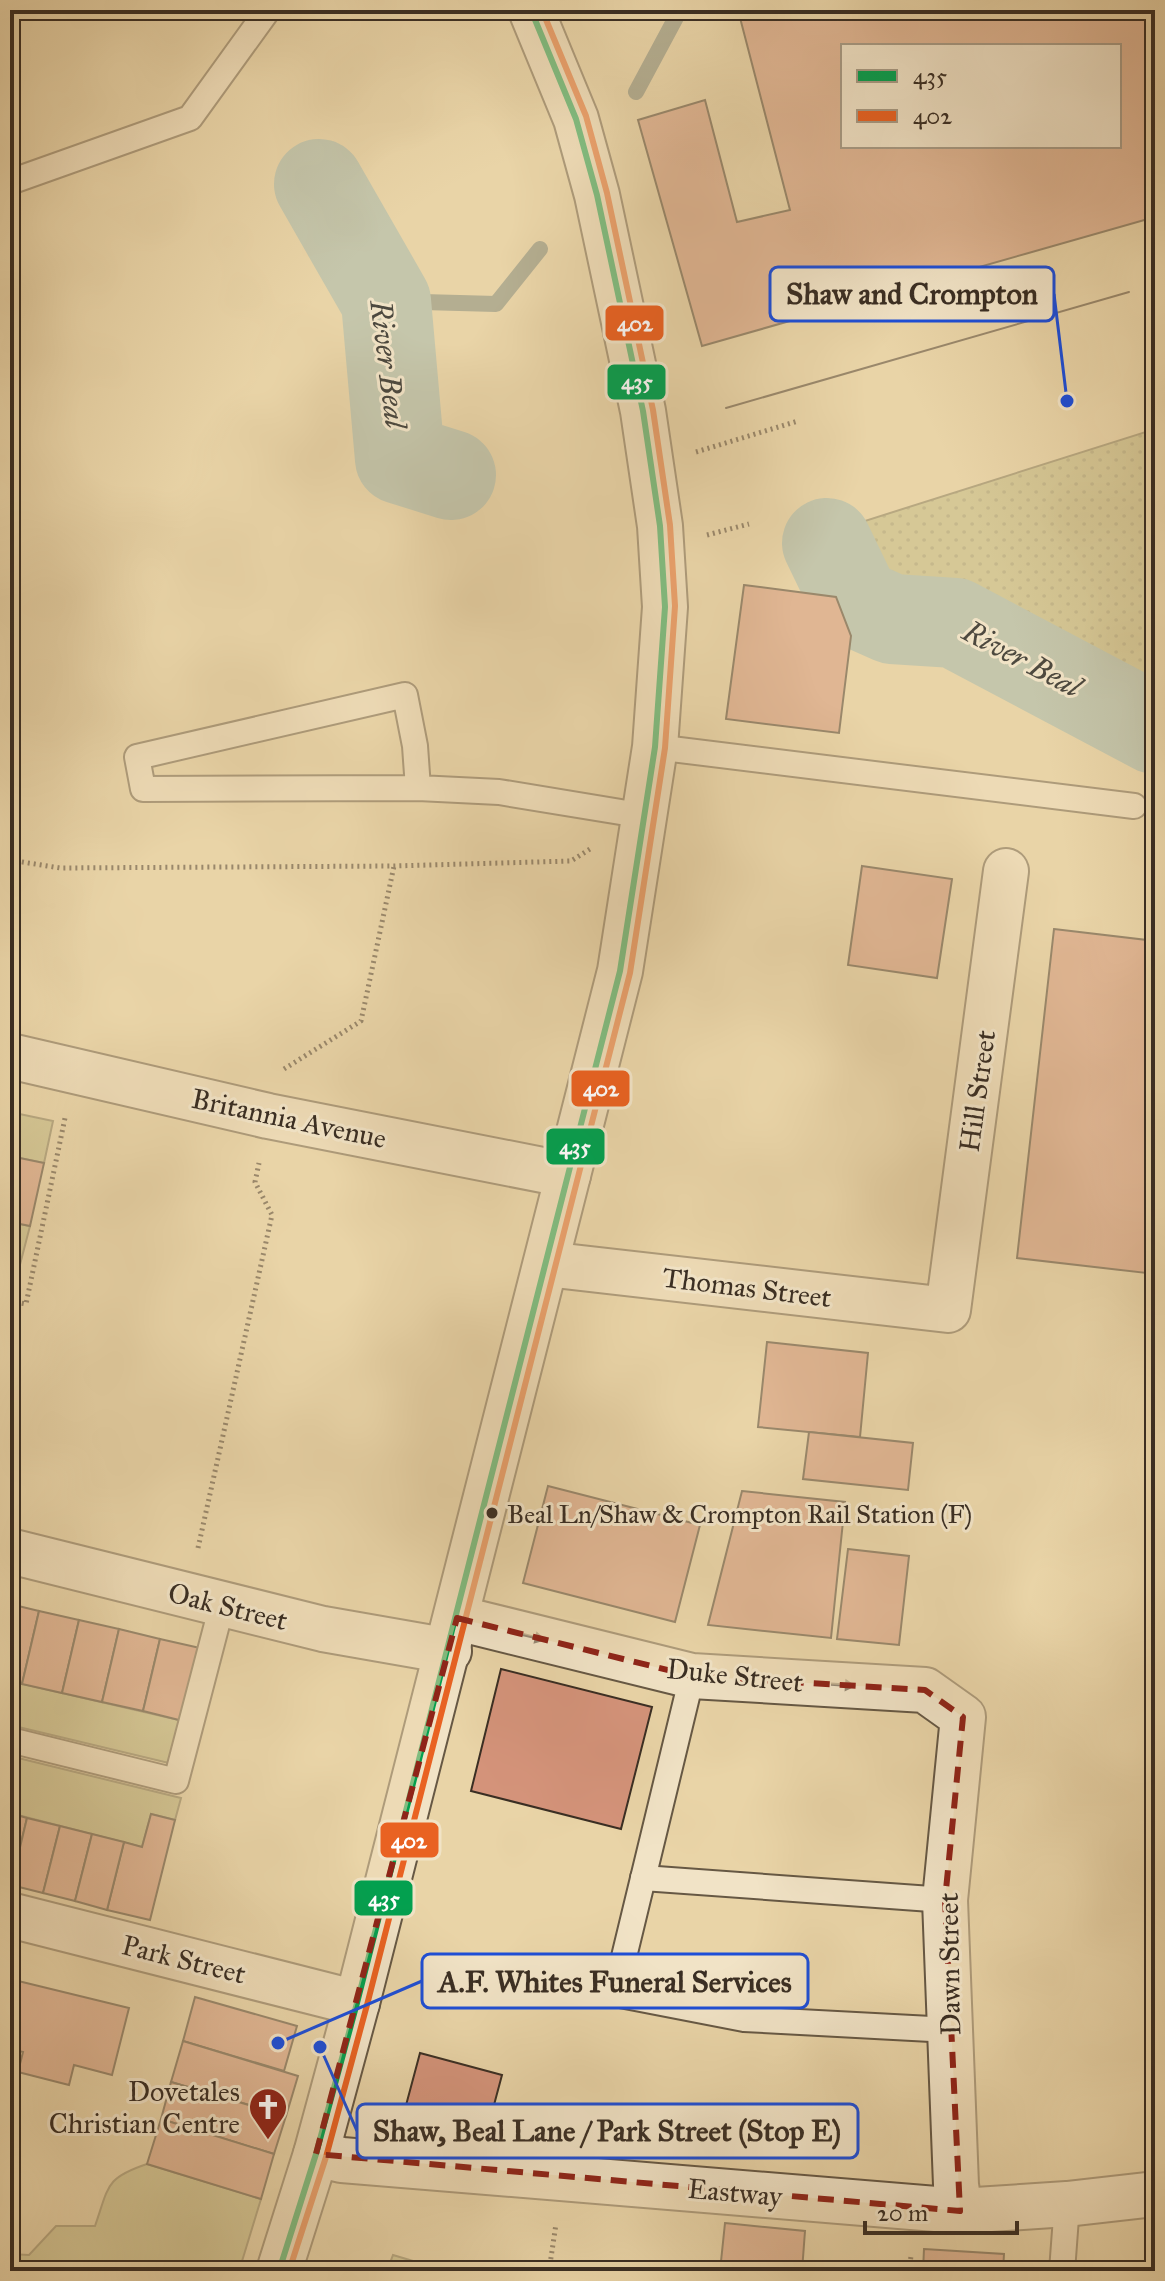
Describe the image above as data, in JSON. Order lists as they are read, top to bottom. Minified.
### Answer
{"streets":{"street":["Hill Street","Britannia Avenue","Thomas Street","Oak Street","Duke Street","Park Street","Dawn Street","Eastway"]},"crossings":[["Hill Street","Thomas Street"],["Oak Street","Duke Street"],["Duke Street","Dawn Street"],["Dawn Street","Eastway"]],"one_way":["Duke Street"],"water":["River Beal"],"places":{"other":["Shaw and Crompton","Beal Ln/Shaw & Crompton Rail Station (F)","A.F. Whites Funeral Services","Shaw, Beal Lane / Park Street (Stop E)"],"church":["Dovetales Christian Centre"]},"lines":["transit line 435","transit line 402"],"legend":["435","402"],"scale_bar":"20 m"}
